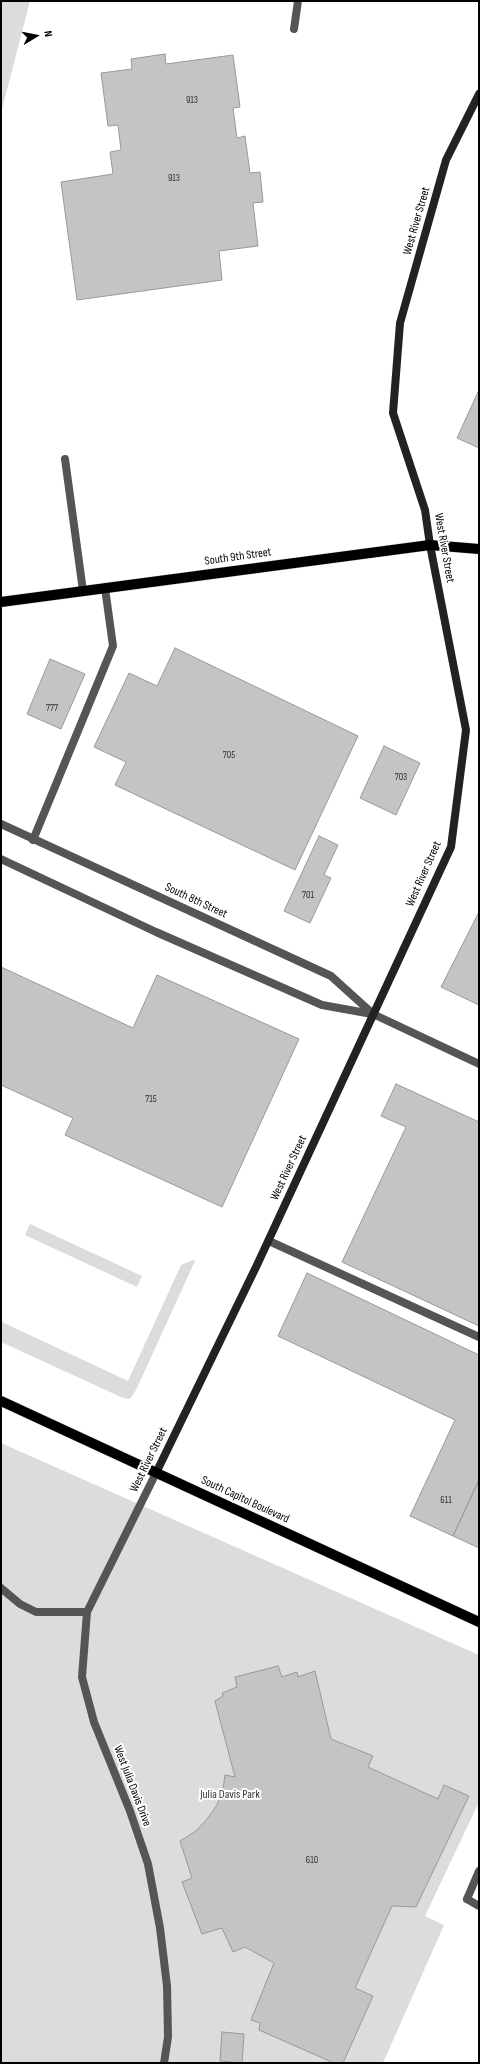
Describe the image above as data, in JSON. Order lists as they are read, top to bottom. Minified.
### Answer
{"streets":{"main road":["West River Street","South 9th Street","South Capitol Boulevard"],"street":["South 8th Street","West Julia Davis Drive"]},"crossings":[["West River Street","South 9th Street"],["West River Street","South 8th Street"],["West River Street","South Capitol Boulevard"],["West River Street","West Julia Davis Drive"]],"parks":["Julia Davis Park"],"house_numbers":["913","913","777","705","703","701","715","611","610"],"north":"right"}
